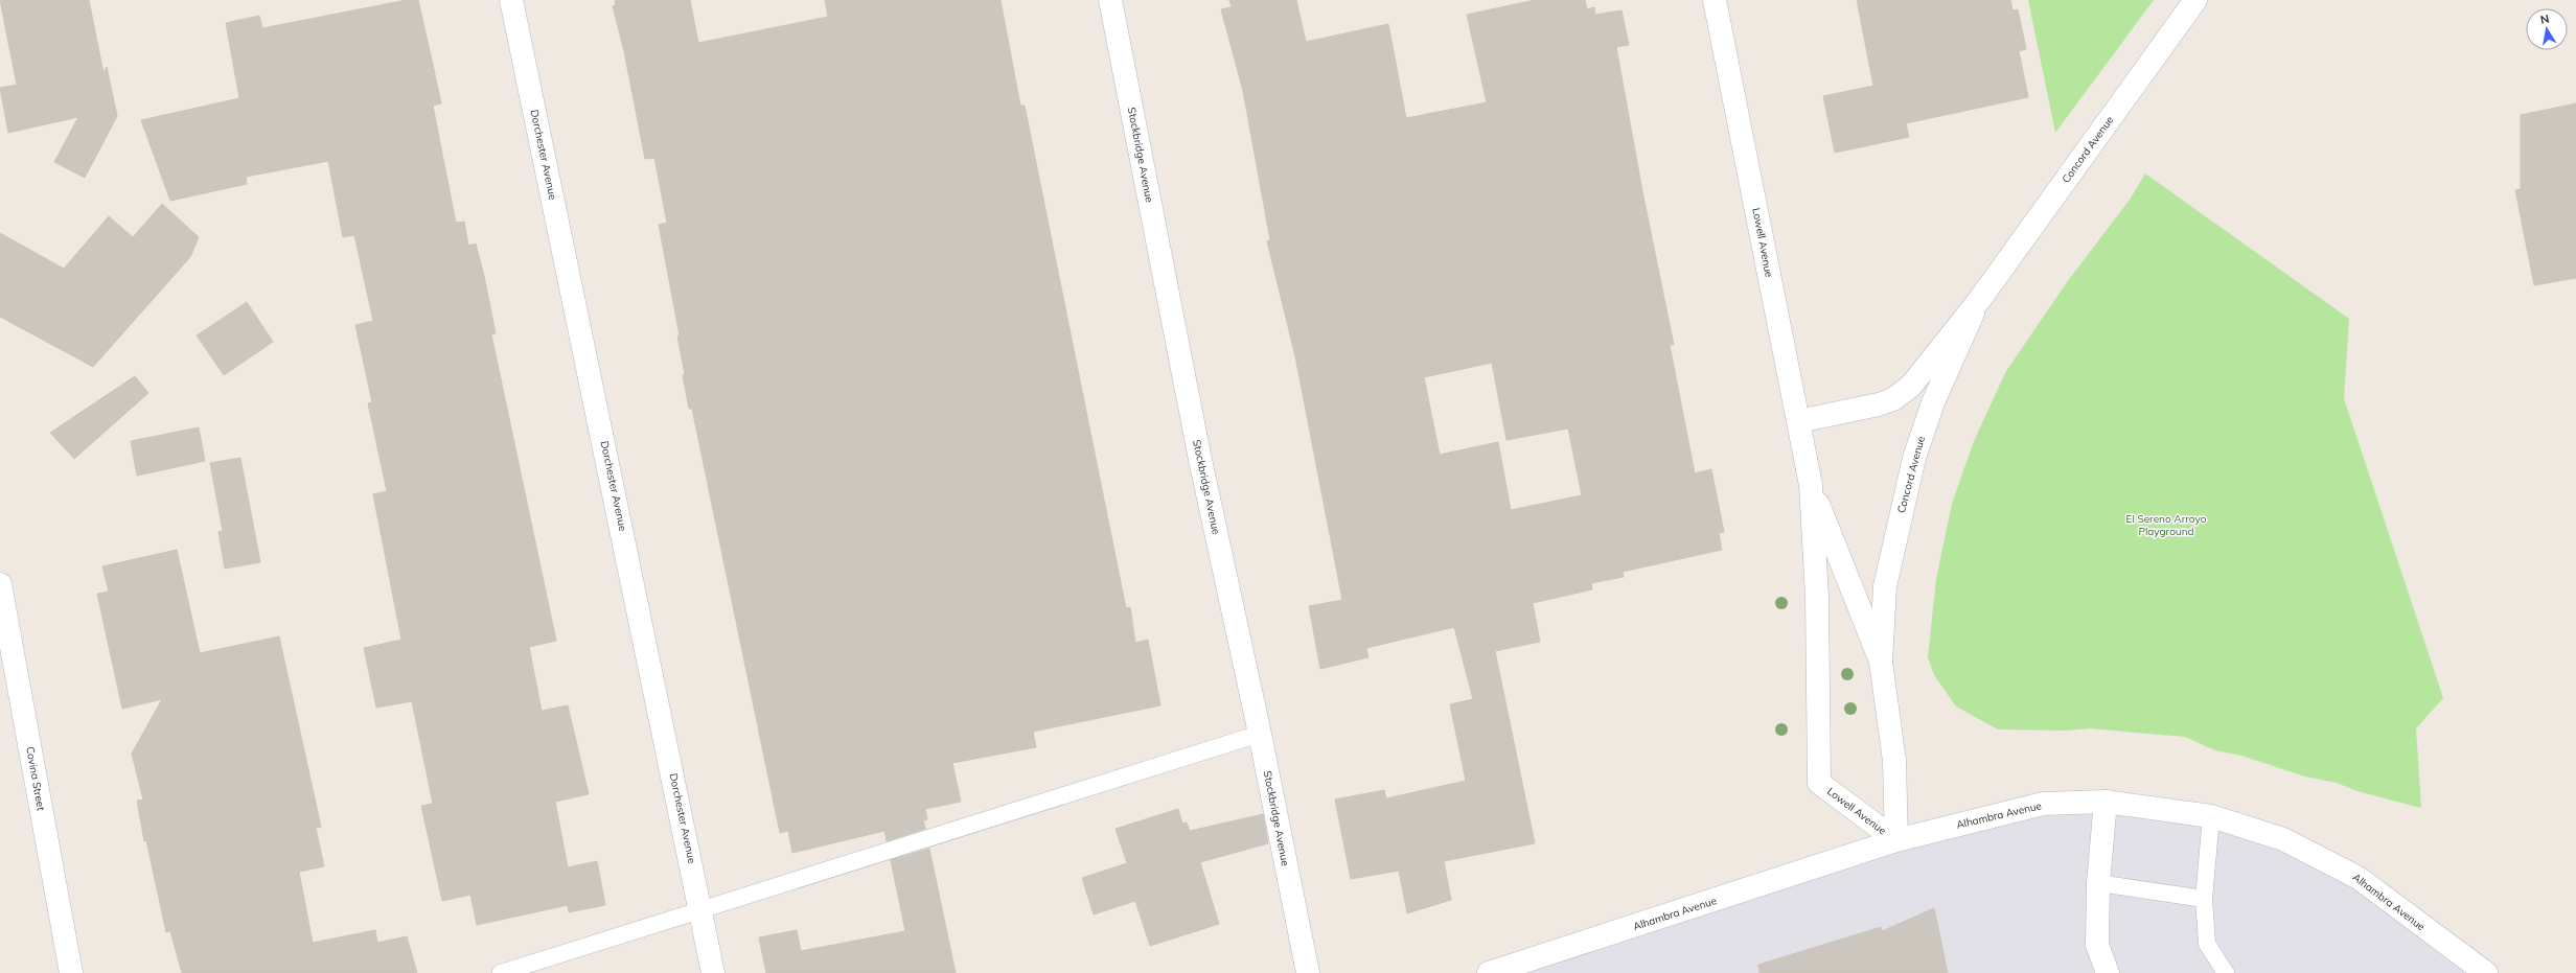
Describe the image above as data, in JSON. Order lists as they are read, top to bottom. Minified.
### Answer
{"streets":{"street":["Concord Avenue","Dorchester Avenue","Stockbridge Avenue","Lowell Avenue","Covina Street","Alhambra Avenue"]},"crossings":[["Concord Avenue","Lowell Avenue"],["Lowell Avenue","Alhambra Avenue"]],"parks":["El Sereno Arroyo Playground"],"north":"top"}
